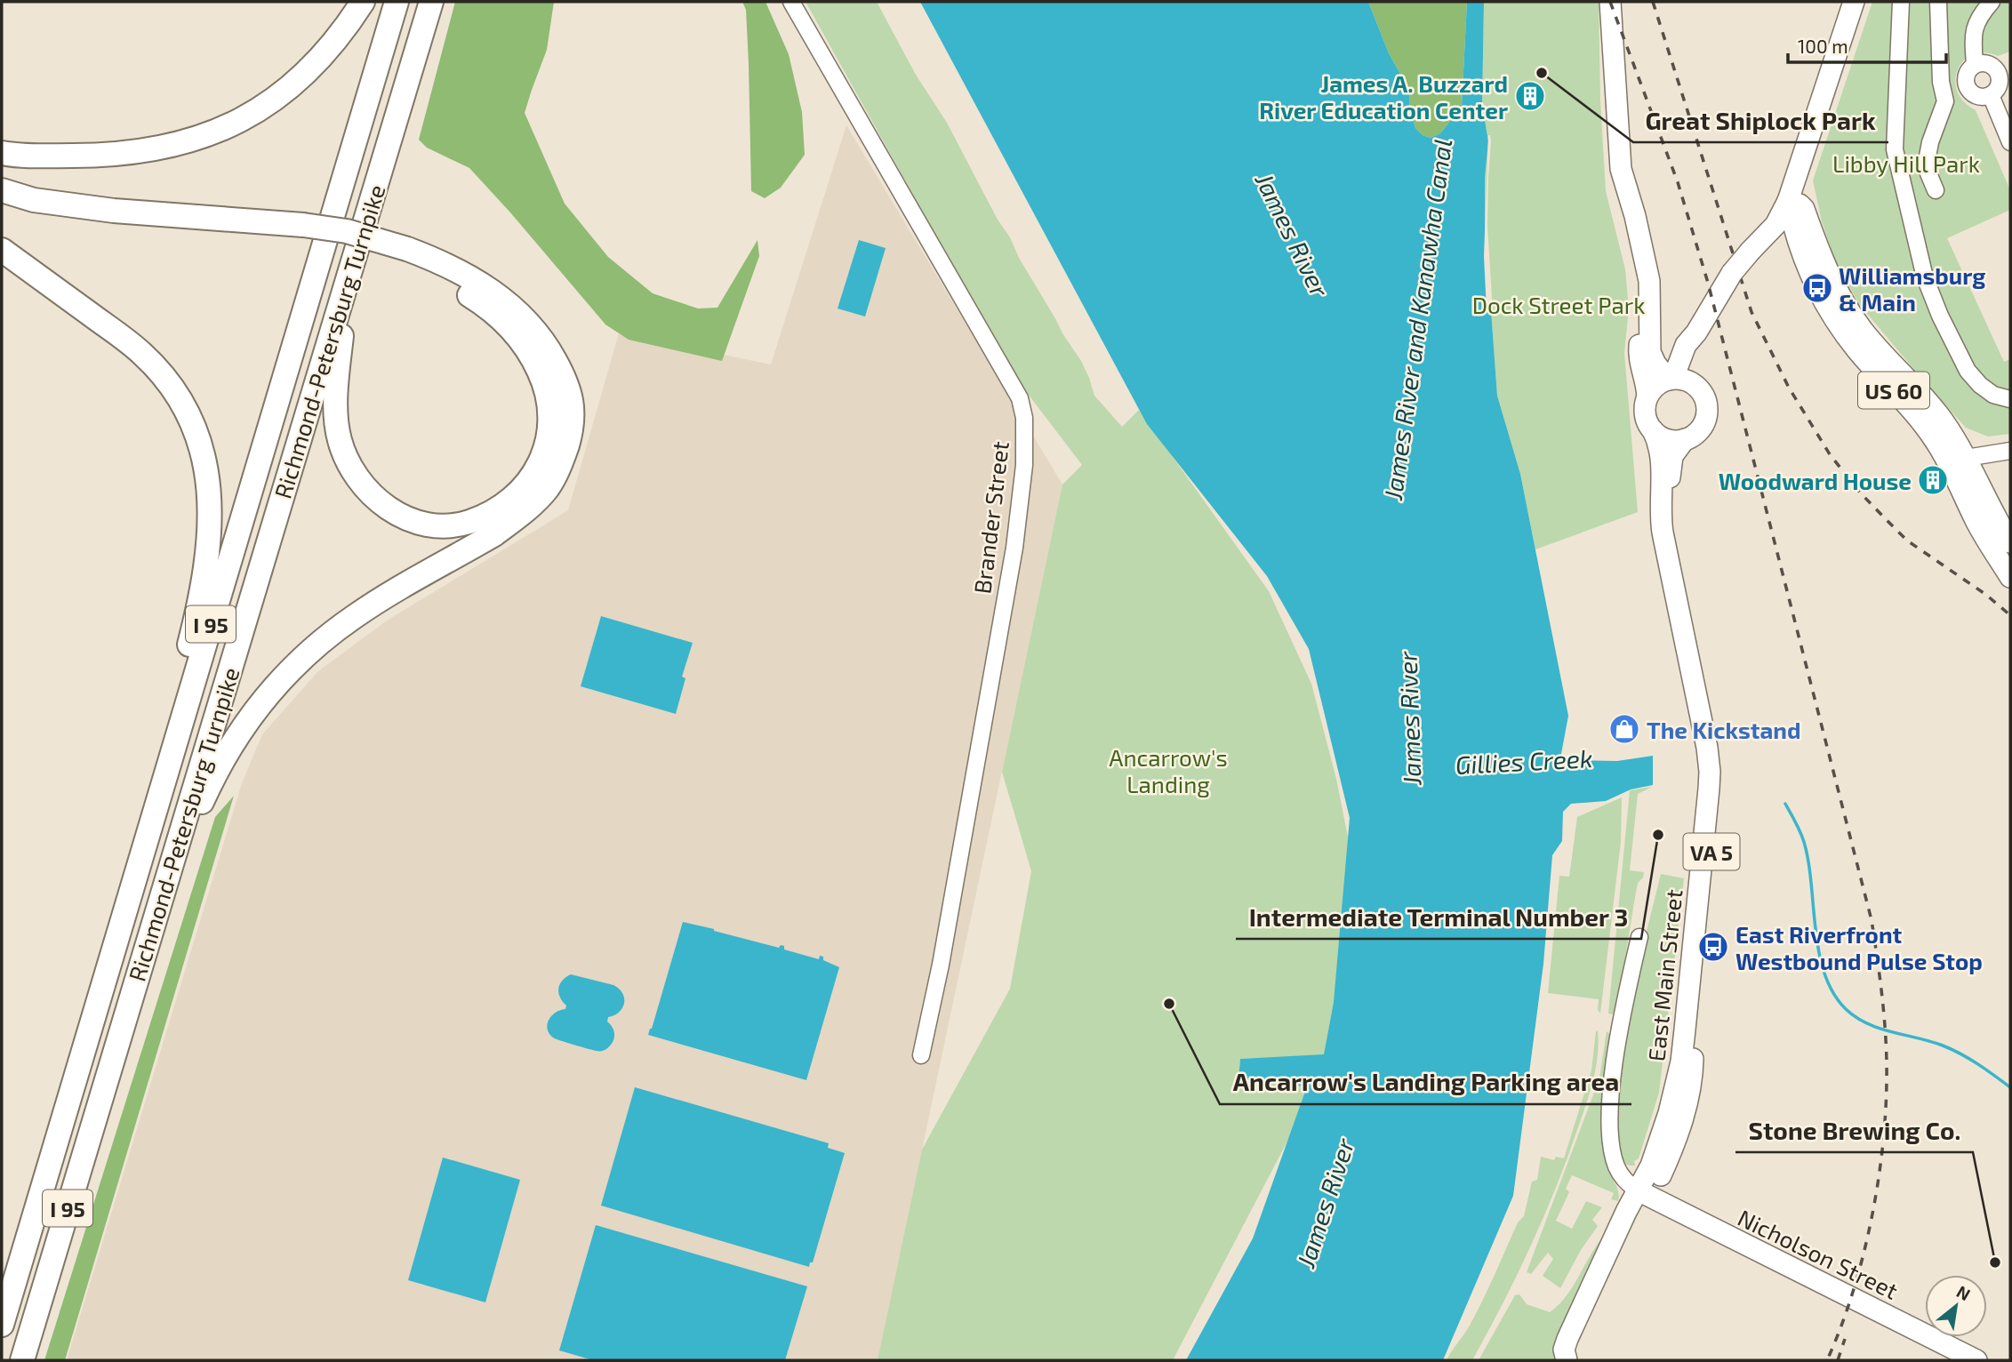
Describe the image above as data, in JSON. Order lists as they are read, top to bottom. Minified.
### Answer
{"streets":{"highway":["Richmond-Petersburg Turnpike","I 95"],"main road":["US 60","VA 5","East Main Street","Nicholson Street"],"street":["Brander Street"]},"crossings":[["US 60","VA 5"],["VA 5","East Main Street"],["East Main Street","Nicholson Street"]],"water":["James River","James River and Kanawha Canal","Gillies Creek"],"parks":["Libby Hill Park","Dock Street Park","Ancarrow's Landing"],"places":{"other":["Great Shiplock Park","Intermediate Terminal Number 3","Ancarrow's Landing Parking area","Stone Brewing Co."],"building":["James A. Buzzard River Education Center","Woodward House"],"bus stop":["Williamsburg & Main","East Riverfront Westbound Pulse Stop"],"shop":["The Kickstand"]},"scale_bar":"100 m","north":"top right"}
